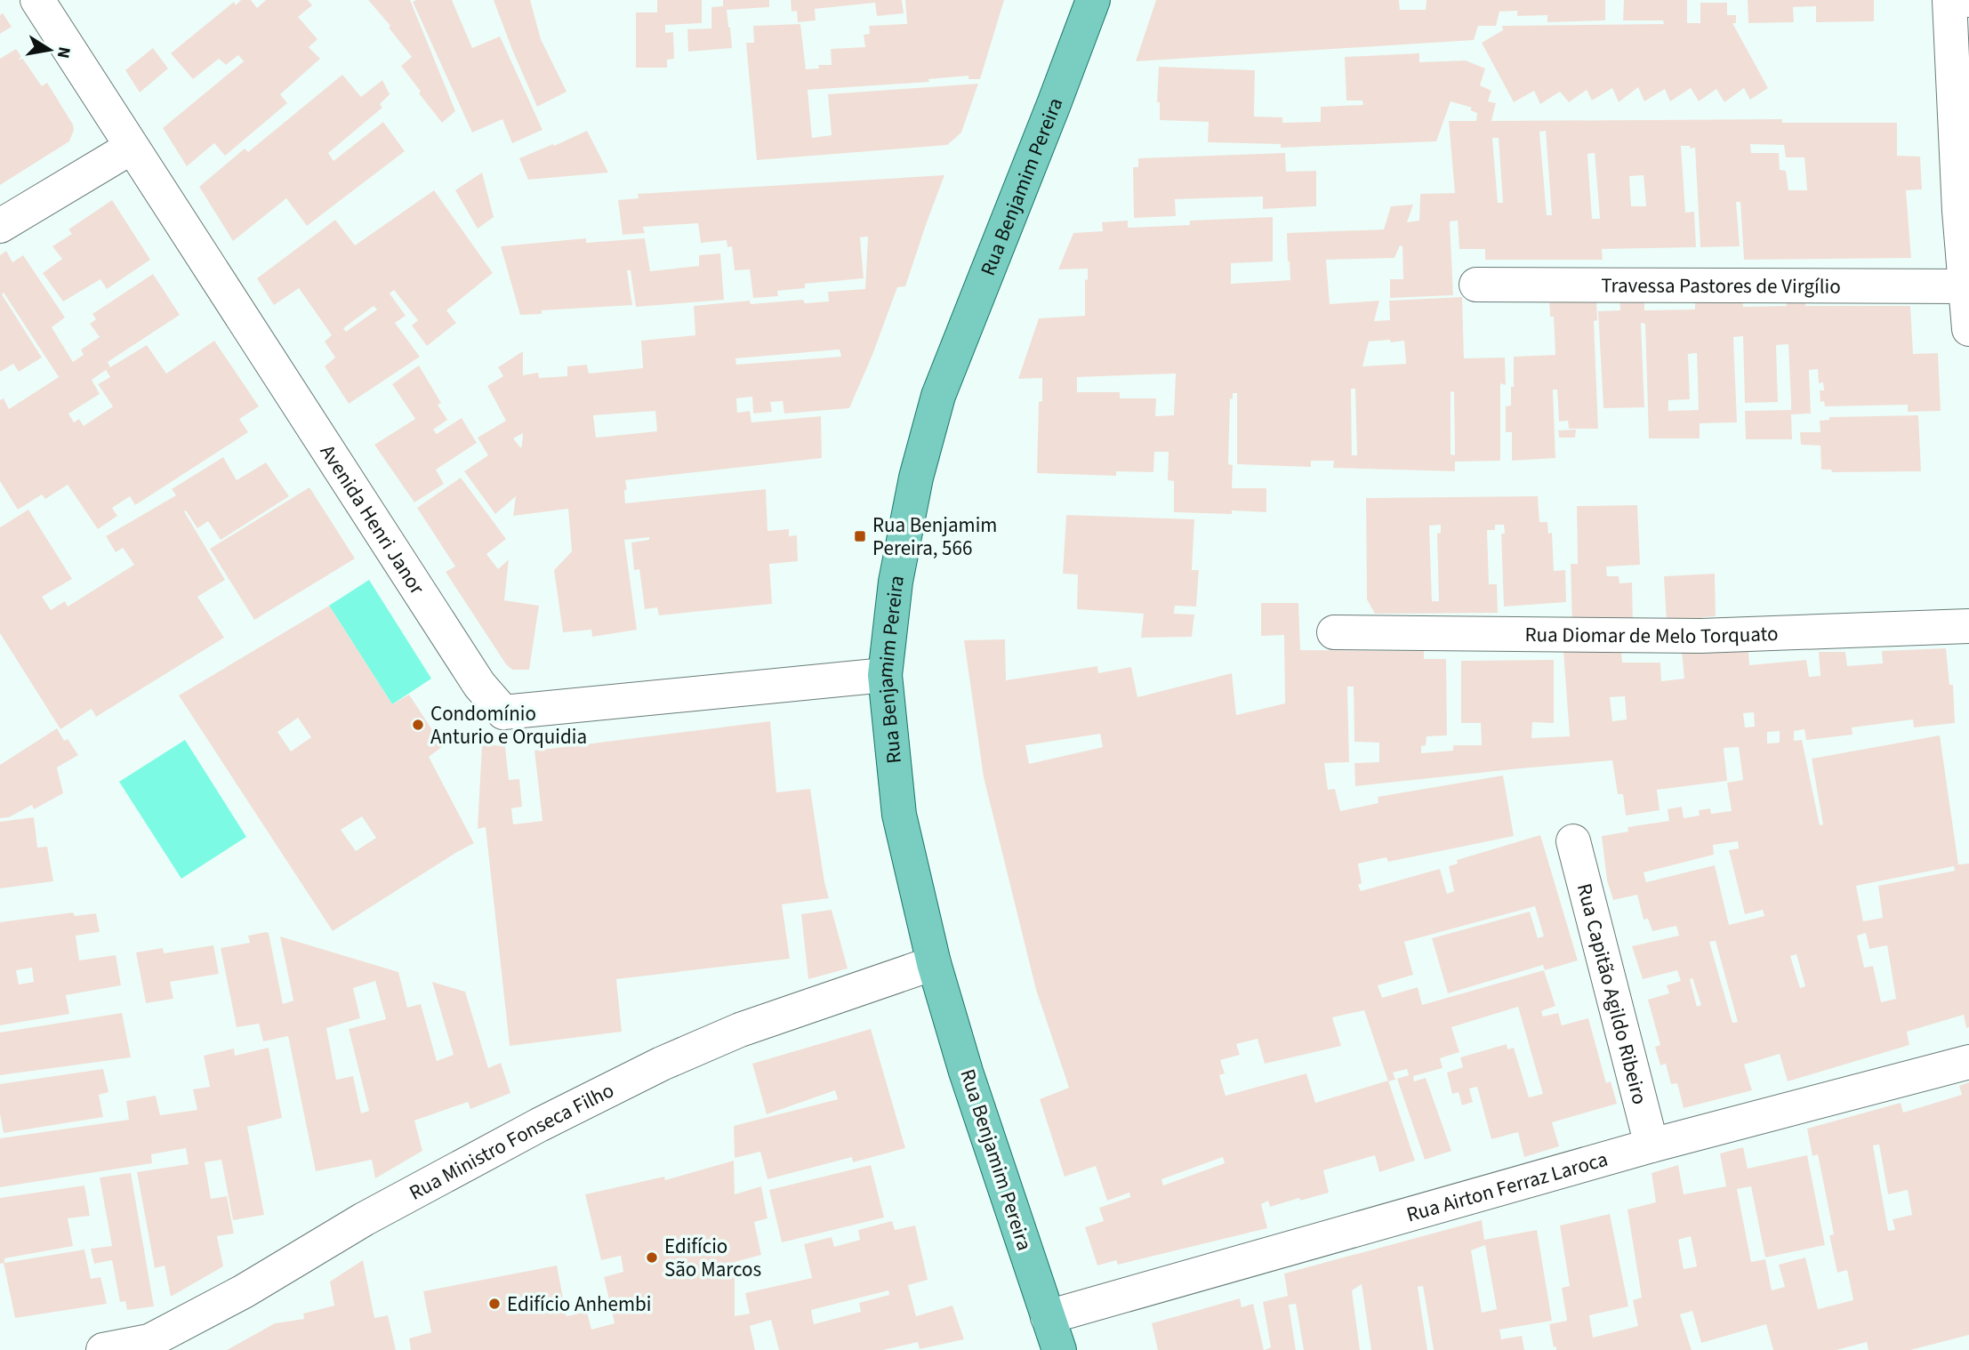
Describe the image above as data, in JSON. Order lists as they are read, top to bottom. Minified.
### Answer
{"streets":{"main road":["Rua Benjamim Pereira"],"street":["Travessa Pastores de Virgílio","Avenida Henri Janor","Rua Diomar de Melo Torquato","Rua Capitão Agildo Ribeiro","Rua Ministro Fonseca Filho","Rua Airton Ferraz Laroca"]},"crossings":[["Rua Benjamim Pereira","Avenida Henri Janor"],["Rua Benjamim Pereira","Rua Ministro Fonseca Filho"],["Rua Benjamim Pereira","Rua Airton Ferraz Laroca"],["Rua Capitão Agildo Ribeiro","Rua Airton Ferraz Laroca"]],"places":{"transit":["Rua Benjamim Pereira, 566"],"other":["Condomínio Anturio e Orquidia","Edifício São Marcos","Edifício Anhembi"]},"north":"right"}
